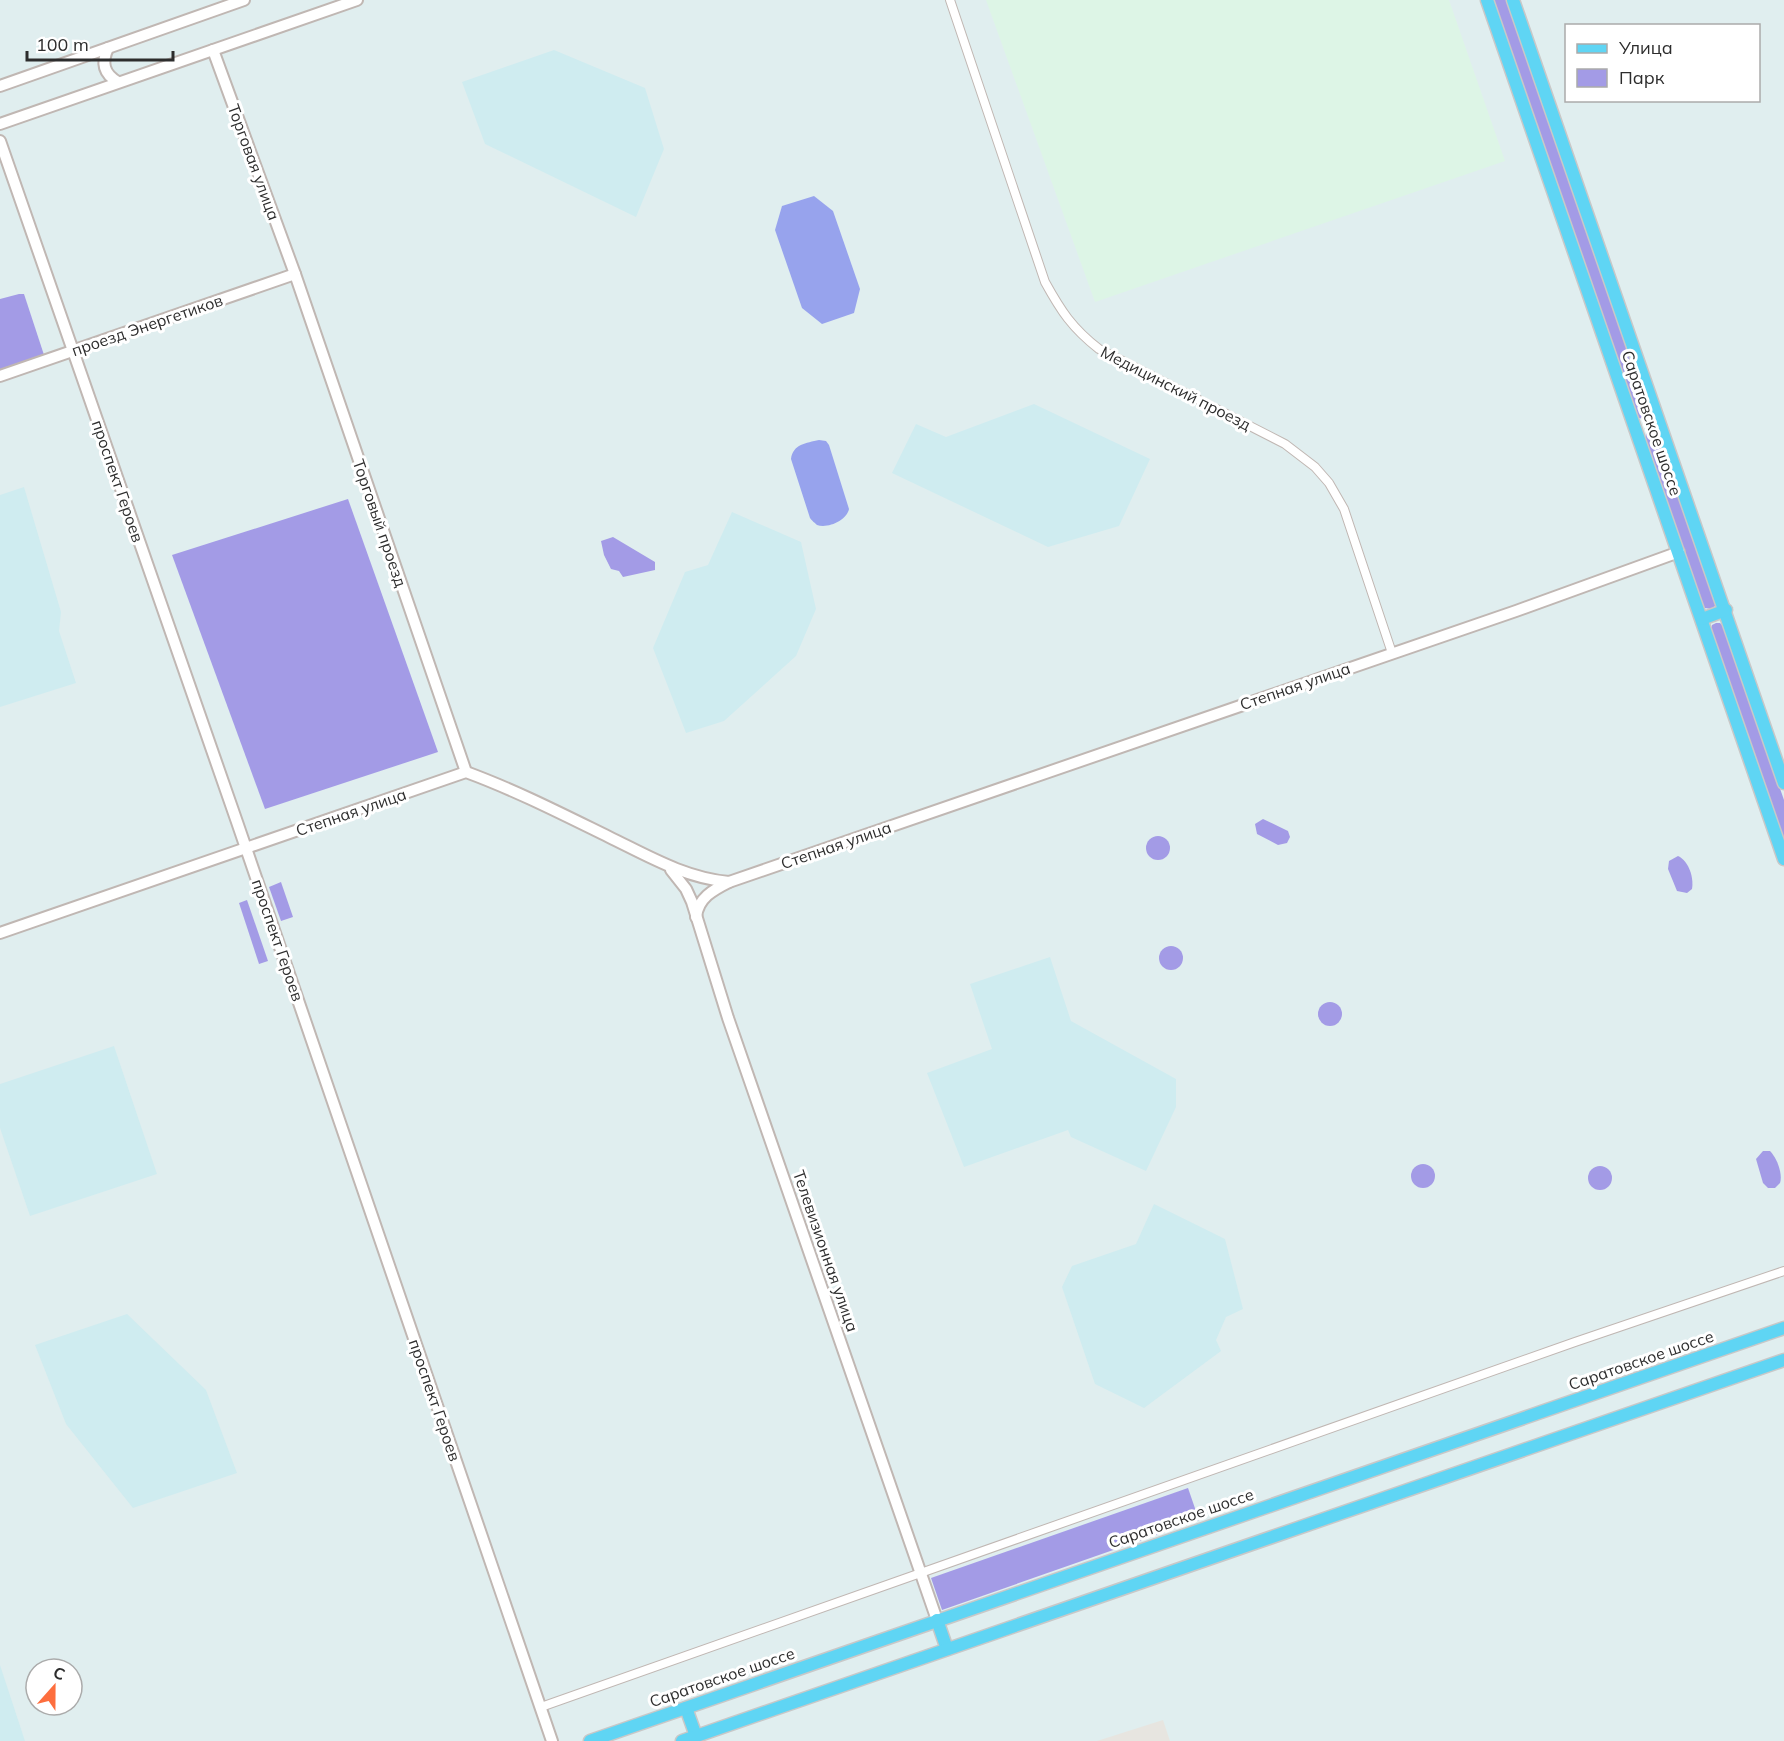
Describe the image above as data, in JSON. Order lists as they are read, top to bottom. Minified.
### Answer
{"streets":{"main road":["Саратовское шоссе","Телевизионная улица"],"street":["Торговая улица","проезд Энергетиков","Медицинский проезд","проспект Героев","Торговый проезд","Степная улица"]},"crossings":[["Торговая улица","проезд Энергетиков"],["Торговая улица","Торговый проезд"],["проезд Энергетиков","проспект Героев"],["проезд Энергетиков","Торговый проезд"],["Медицинский проезд","Степная улица"],["Саратовское шоссе","Степная улица"],["Саратовское шоссе","Телевизионная улица"],["проспект Героев","Степная улица"],["Торговый проезд","Степная улица"],["Степная улица","Телевизионная улица"]],"legend":["Улица","Парк"],"scale_bar":"100 m","north":"top"}
